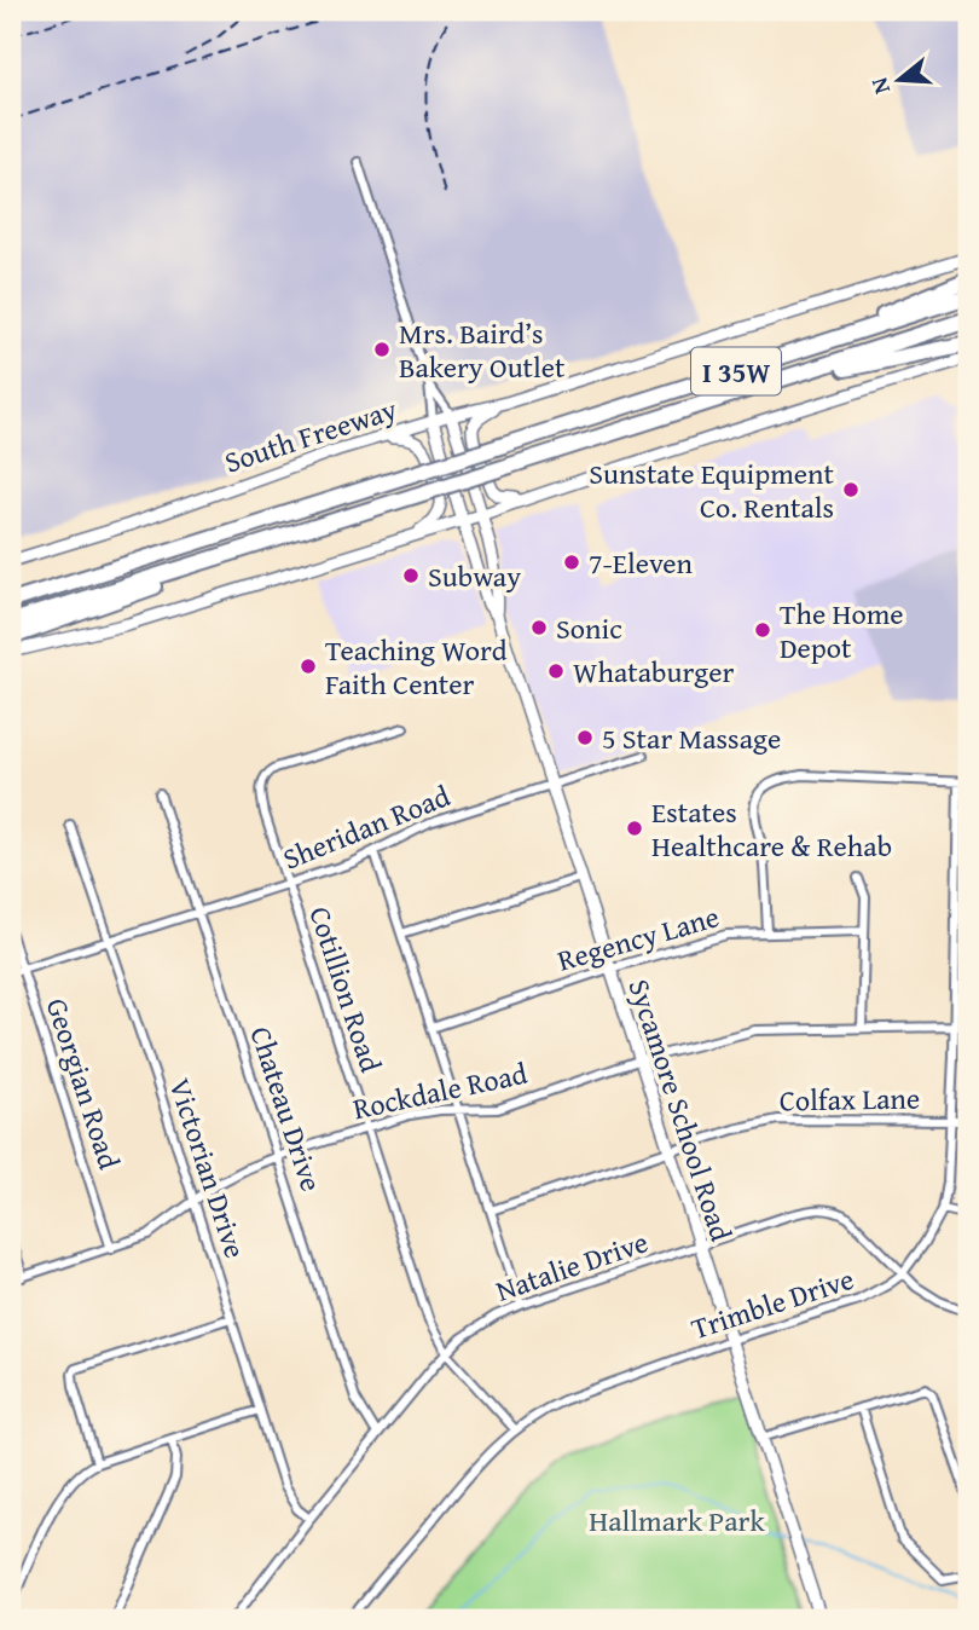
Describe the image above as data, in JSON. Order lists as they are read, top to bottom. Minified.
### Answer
{"streets":{"highway":["I 35W"],"main road":["South Freeway","Sycamore School Road"],"street":["Sheridan Road","Regency Lane","Cotillion Road","Georgian Road","Rockdale Road","Colfax Lane","Chateau Drive","Victorian Drive","Natalie Drive","Trimble Drive"]},"crossings":[["South Freeway","Sycamore School Road"],["Sheridan Road","Cotillion Road"],["Sheridan Road","Georgian Road"],["Sheridan Road","Chateau Drive"],["Sheridan Road","Sycamore School Road"],["Sheridan Road","Victorian Drive"],["Regency Lane","Sycamore School Road"],["Cotillion Road","Rockdale Road"],["Cotillion Road","Natalie Drive"],["Cotillion Road","Trimble Drive"],["Georgian Road","Rockdale Road"],["Rockdale Road","Chateau Drive"],["Rockdale Road","Sycamore School Road"],["Rockdale Road","Victorian Drive"],["Rockdale Road","Trimble Drive"],["Colfax Lane","Sycamore School Road"],["Colfax Lane","Trimble Drive"],["Chateau Drive","Natalie Drive"],["Sycamore School Road","Natalie Drive"],["Sycamore School Road","Trimble Drive"],["Victorian Drive","Natalie Drive"],["Natalie Drive","Trimble Drive"]],"parks":["Hallmark Park"],"places":["Mrs. Baird’s Bakery Outlet","Sunstate Equipment Co. Rentals","7-Eleven","Subway","Sonic","The Home Depot","Teaching Word Faith Center","Whataburger","5 Star Massage","Estates Healthcare & Rehab"],"north":"left"}
